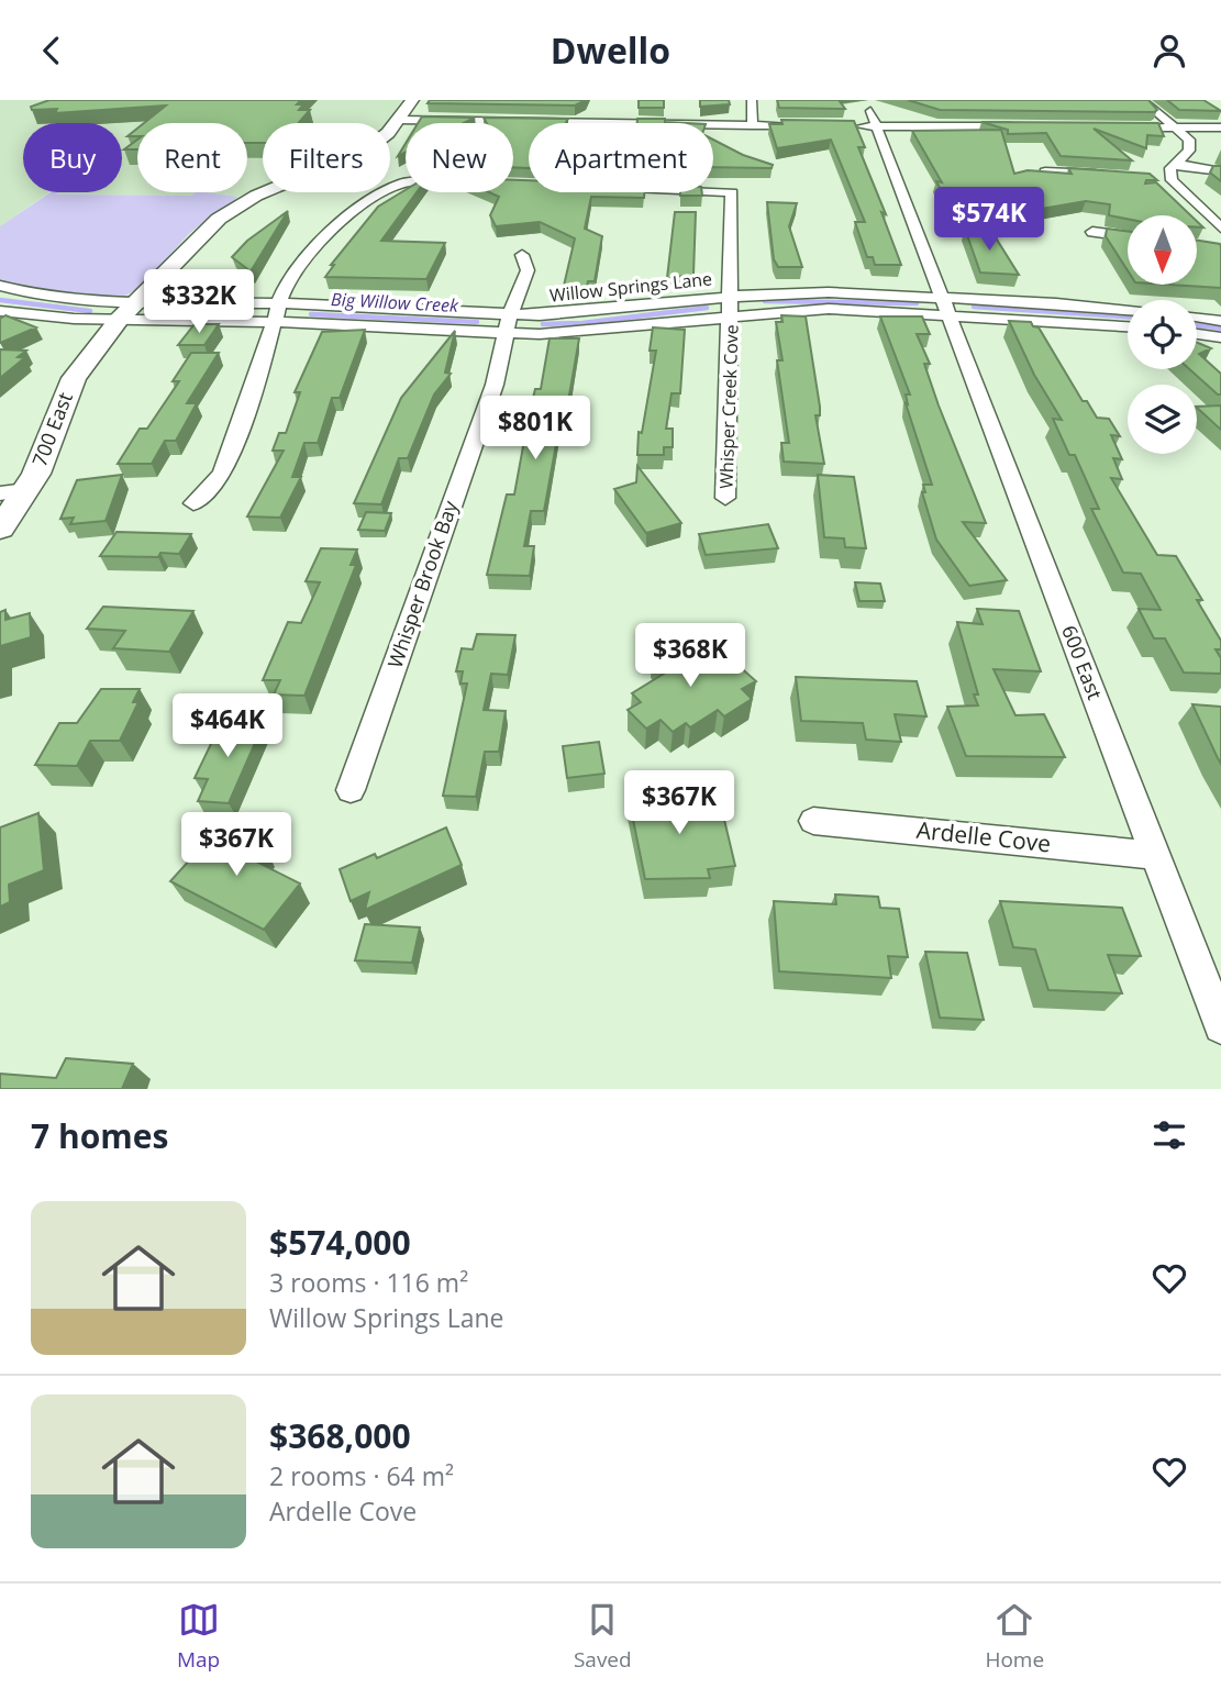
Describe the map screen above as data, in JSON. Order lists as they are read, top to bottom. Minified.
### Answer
{"streets":{"street":["Willow Springs Lane","Whisper Creek Cove","700 East","Whisper Brook Bay","600 East","Ardelle Cove"]},"crossings":[["Willow Springs Lane","Whisper Creek Cove"],["Willow Springs Lane","700 East"],["Willow Springs Lane","Whisper Brook Bay"],["Willow Springs Lane","600 East"],["600 East","Ardelle Cove"]],"water":["Big Willow Creek"],"north":"bottom","page":{"header":"Dwello","chip":["Buy","Rent","Filters","New","Apartment"],"price":["$574K","$332K","$801K","$368K","$464K","$367K","$367K"],"heading":"7 homes","list":[{"name":"$574,000","note":"3 rooms · 116 m² · Willow Springs Lane"},{"name":"$368,000","note":"2 rooms · 64 m² · Ardelle Cove"}],"tabs":["Map","Saved","Home"]}}
